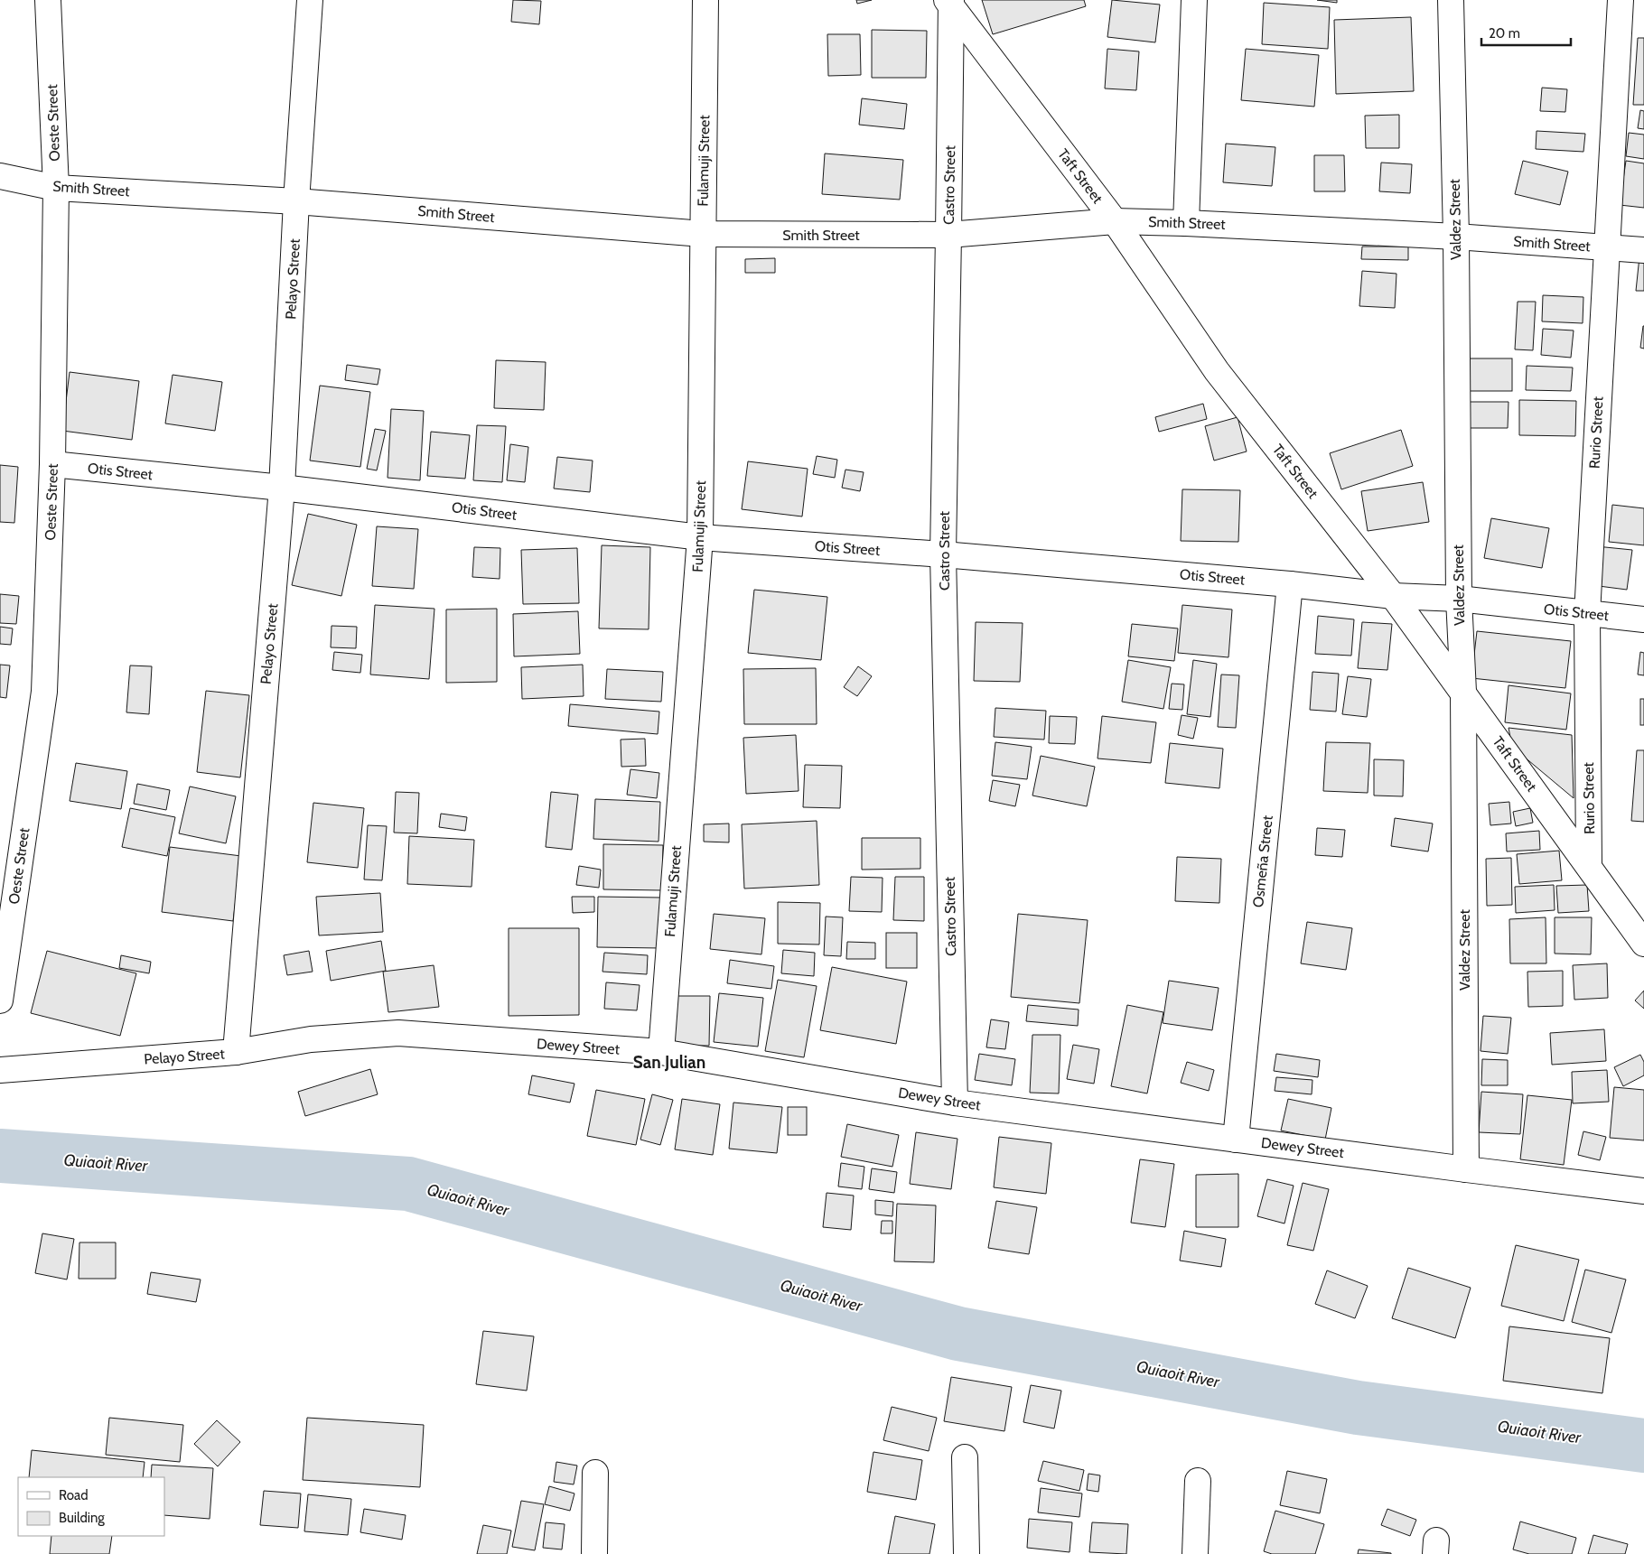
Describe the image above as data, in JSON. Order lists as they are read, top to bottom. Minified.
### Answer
{"streets":{"street":["Oeste Street","Fulamuji Street","Taft Street","Castro Street","Smith Street","Valdez Street","Pelayo Street","Rurio Street","Otis Street","Osmeña Street","Dewey Street"]},"crossings":[["Oeste Street","Smith Street"],["Oeste Street","Otis Street"],["Fulamuji Street","Smith Street"],["Fulamuji Street","Otis Street"],["Fulamuji Street","Dewey Street"],["Taft Street","Castro Street"],["Taft Street","Smith Street"],["Taft Street","Valdez Street"],["Taft Street","Rurio Street"],["Taft Street","Otis Street"],["Castro Street","Smith Street"],["Castro Street","Otis Street"],["Castro Street","Dewey Street"],["Smith Street","Valdez Street"],["Smith Street","Pelayo Street"],["Smith Street","Rurio Street"],["Valdez Street","Otis Street"],["Valdez Street","Dewey Street"],["Pelayo Street","Otis Street"],["Pelayo Street","Dewey Street"],["Rurio Street","Otis Street"],["Otis Street","Osmeña Street"],["Osmeña Street","Dewey Street"]],"districts":["San Julian"],"water":["Quiaoit River"],"legend":["Road","Building"],"scale_bar":"20 m"}
